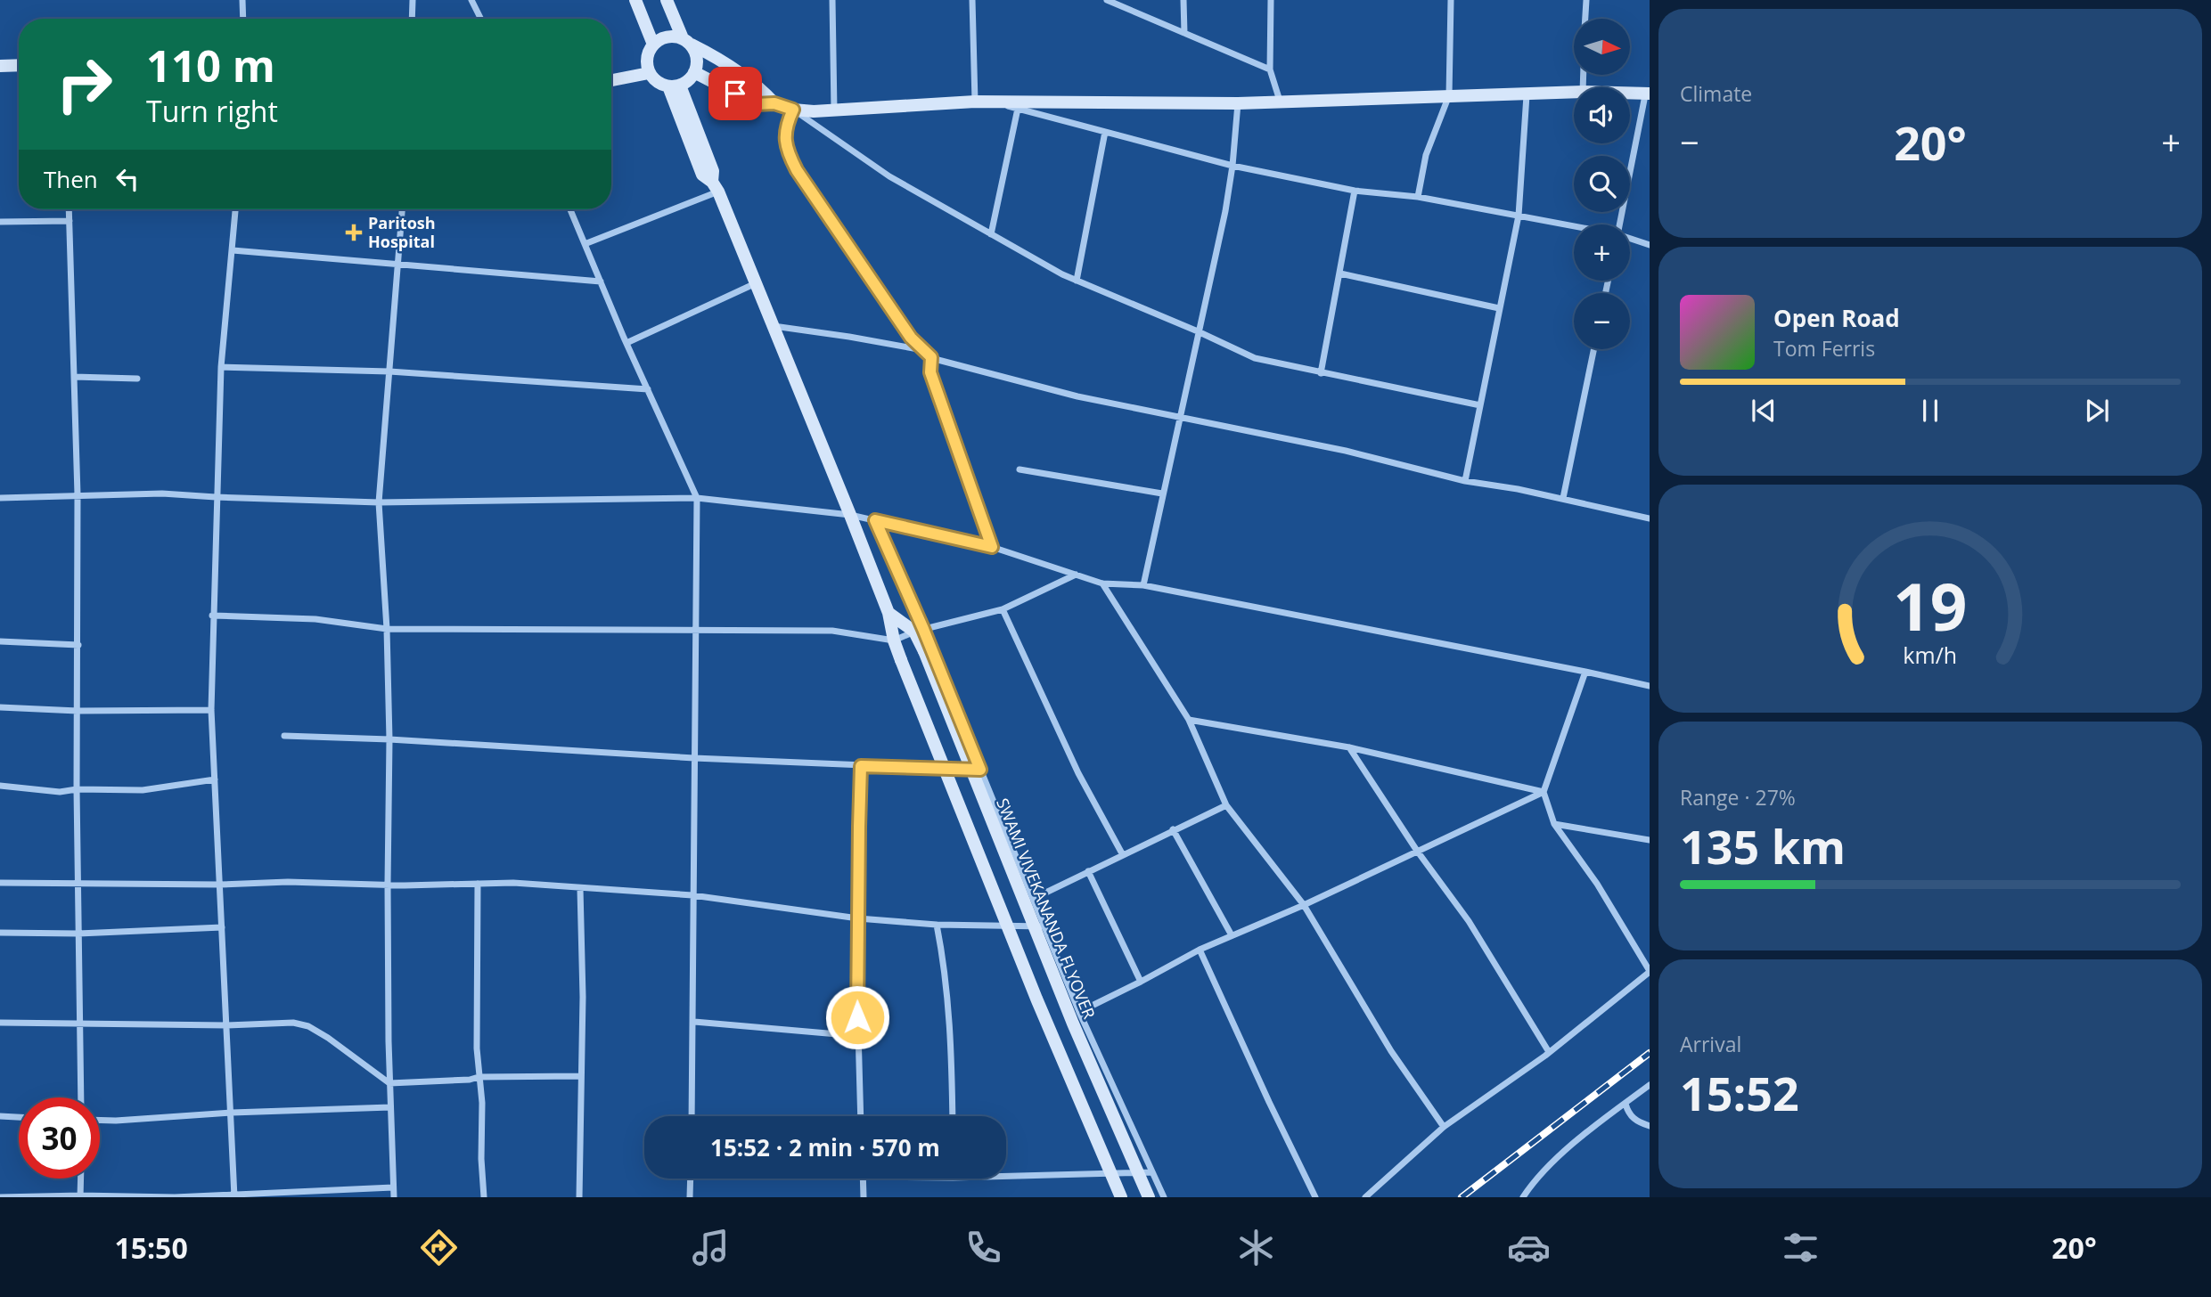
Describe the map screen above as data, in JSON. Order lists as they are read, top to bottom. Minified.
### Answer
{"streets":{"main road":["SWAMI VIVEKANANDA FLYOVER"]},"places":{"health":["Paritosh Hospital"]},"north":"right","page":{"tile":["Climate",["Range · 27%","135 km"],["Arrival","15:52"]],"map_buttons":["+","−"],"turn":["110 m","Turn right"],"heat":["−","20°","+"],"then":"Then","song":["Open Road","Tom Ferris"],"limit":"30","trip":"15:52 · 2 min · 570 m","tabs":["15:50","20°"],"gauge":["19","km/h"]}}
